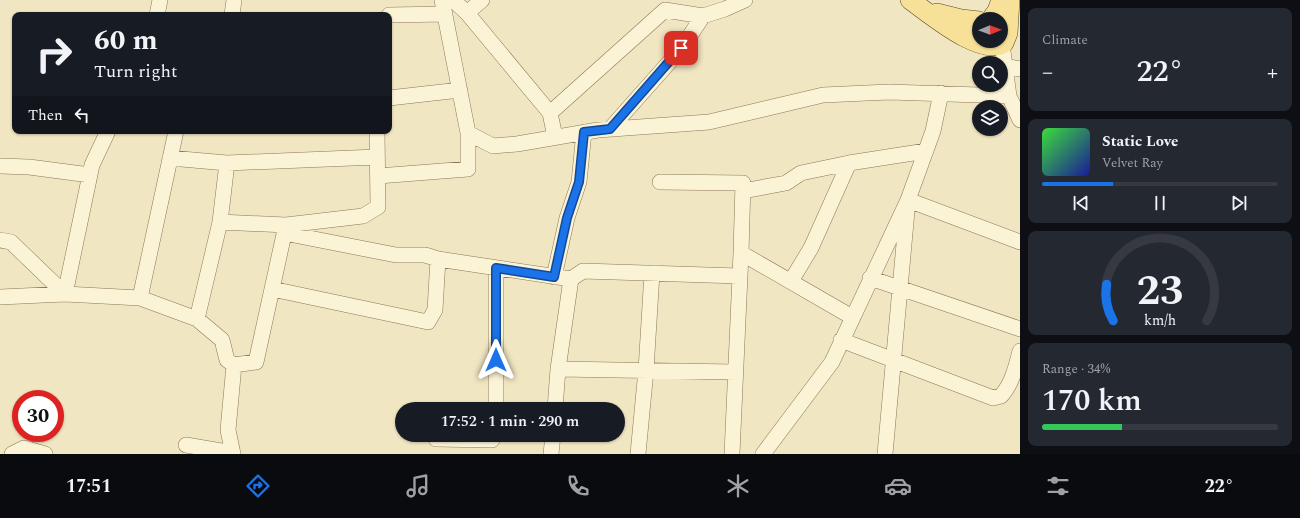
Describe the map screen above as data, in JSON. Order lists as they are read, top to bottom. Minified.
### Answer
{"north":"right","page":{"tile":["Climate",["Range · 34%","170 km"]],"turn":["60 m","Turn right"],"heat":["−","22°","+"],"then":"Then","song":["Static Love","Velvet Ray"],"limit":"30","trip":"17:52 · 1 min · 290 m","tabs":["17:51","22°"],"gauge":["23","km/h"]}}
